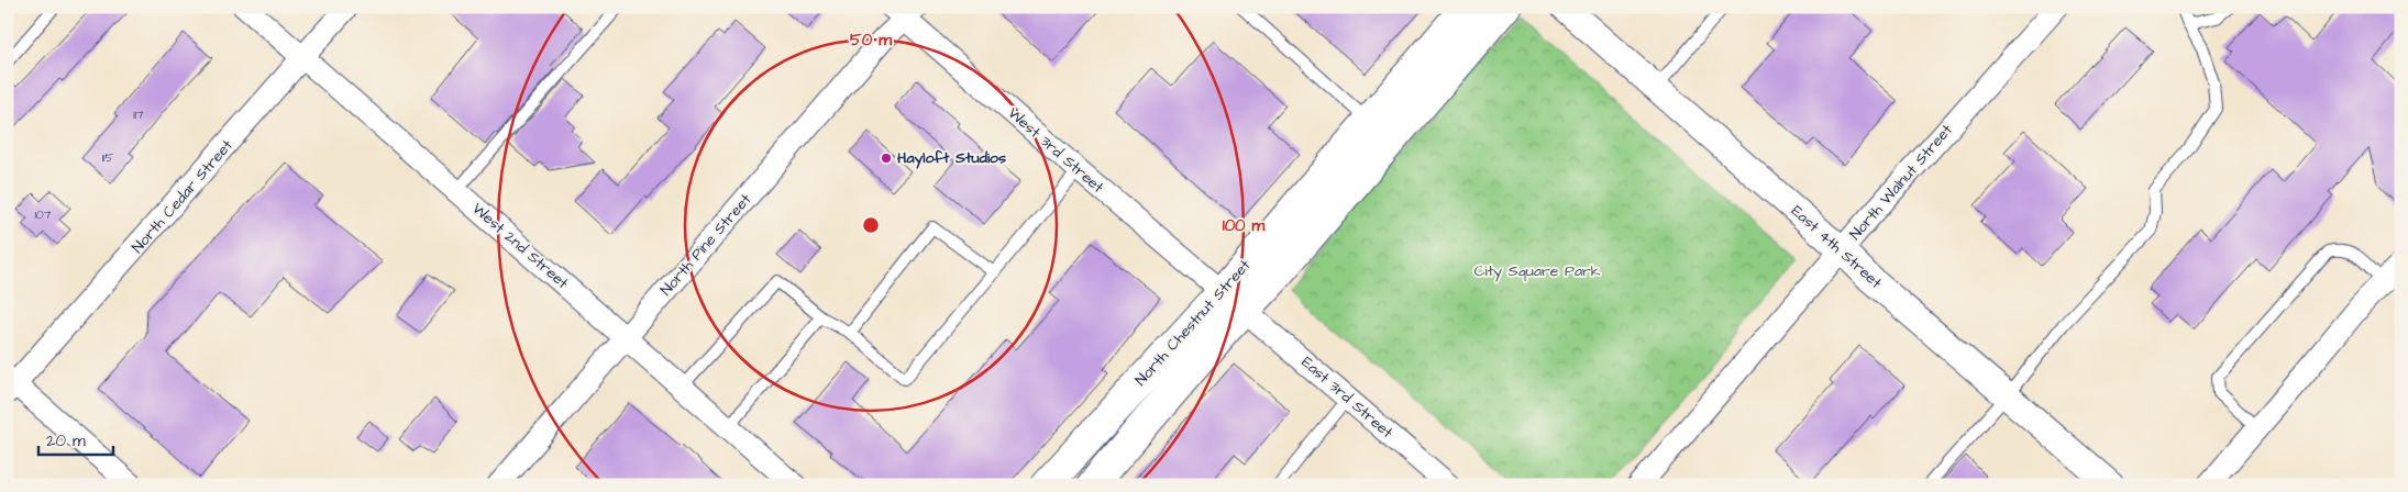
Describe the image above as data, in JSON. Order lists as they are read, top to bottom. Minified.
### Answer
{"streets":{"main road":["North Chestnut Street"],"street":["West 3rd Street","North Walnut Street","North Cedar Street","North Pine Street","West 2nd Street","East 4th Street","East 3rd Street"]},"crossings":[["West 3rd Street","North Pine Street"],["West 3rd Street","North Chestnut Street"],["West 3rd Street","East 3rd Street"],["North Walnut Street","East 4th Street"],["North Cedar Street","West 2nd Street"],["North Pine Street","West 2nd Street"],["North Chestnut Street","East 3rd Street"]],"parks":["City Square Park"],"places":["Hayloft Studios"],"house_numbers":["117","115","107"],"scale_bar":"20 m","rings":["50 m","100 m"]}
